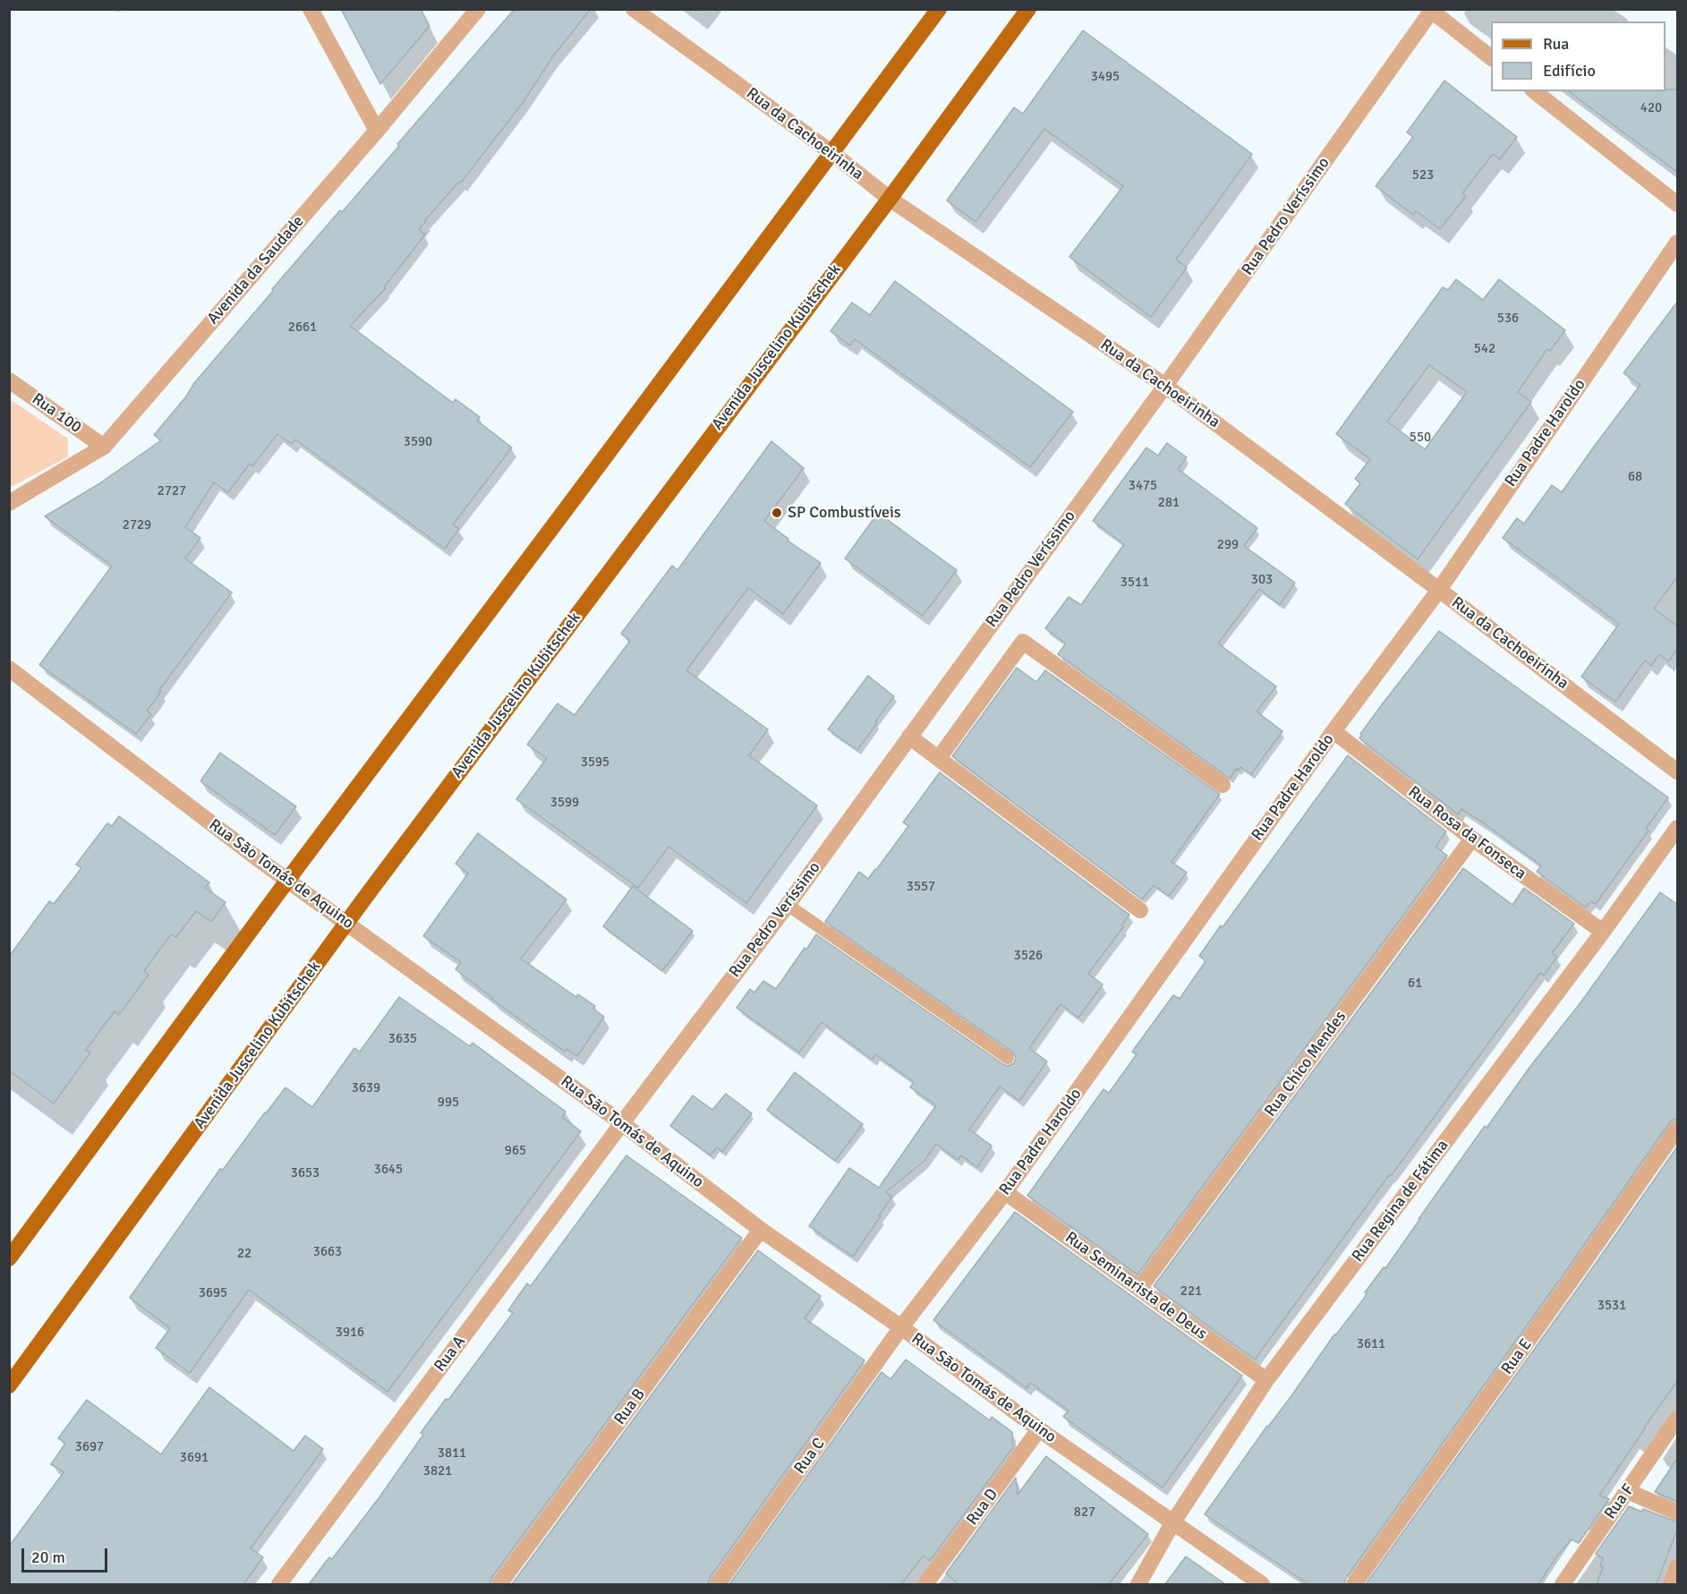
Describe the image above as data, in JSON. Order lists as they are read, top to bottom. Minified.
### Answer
{"streets":{"main road":["Avenida Juscelino Kubitschek"],"street":["Rua da Cachoeirinha","Rua Pedro Veríssimo","Avenida da Saudade","Rua 100","Rua Padre Haroldo","Rua Rosa da Fonseca","Rua São Tomás de Aquino","Rua Chico Mendes","Rua Regina de Fátima","Rua Seminarista de Deus","Rua A","Rua E","Rua B","Rua C","Rua F","Rua D"]},"crossings":[["Rua da Cachoeirinha","Rua Pedro Veríssimo"],["Rua da Cachoeirinha","Avenida Juscelino Kubitschek"],["Rua da Cachoeirinha","Rua Padre Haroldo"],["Rua Pedro Veríssimo","Rua São Tomás de Aquino"],["Rua Pedro Veríssimo","Rua A"],["Avenida da Saudade","Rua 100"],["Avenida Juscelino Kubitschek","Rua São Tomás de Aquino"],["Rua Padre Haroldo","Rua Rosa da Fonseca"],["Rua Padre Haroldo","Rua São Tomás de Aquino"],["Rua Padre Haroldo","Rua Seminarista de Deus"],["Rua Padre Haroldo","Rua C"],["Rua Rosa da Fonseca","Rua Chico Mendes"],["Rua Rosa da Fonseca","Rua Regina de Fátima"],["Rua São Tomás de Aquino","Rua Regina de Fátima"],["Rua São Tomás de Aquino","Rua A"],["Rua São Tomás de Aquino","Rua B"],["Rua São Tomás de Aquino","Rua C"],["Rua São Tomás de Aquino","Rua D"],["Rua Chico Mendes","Rua Seminarista de Deus"],["Rua Regina de Fátima","Rua Seminarista de Deus"]],"places":["SP Combustíveis"],"house_numbers":["3495","420","523","536","2661","542","550","3590","68","3475","2727","281","2729","299","303","3511","3595","3599","3557","3526","61","3635","3639","995","965","3645","3653","3663","22","221","3695","3531","3916","3611","3697","3811","3691","3821","827"],"legend":["Rua","Edifício"],"scale_bar":"20 m"}
